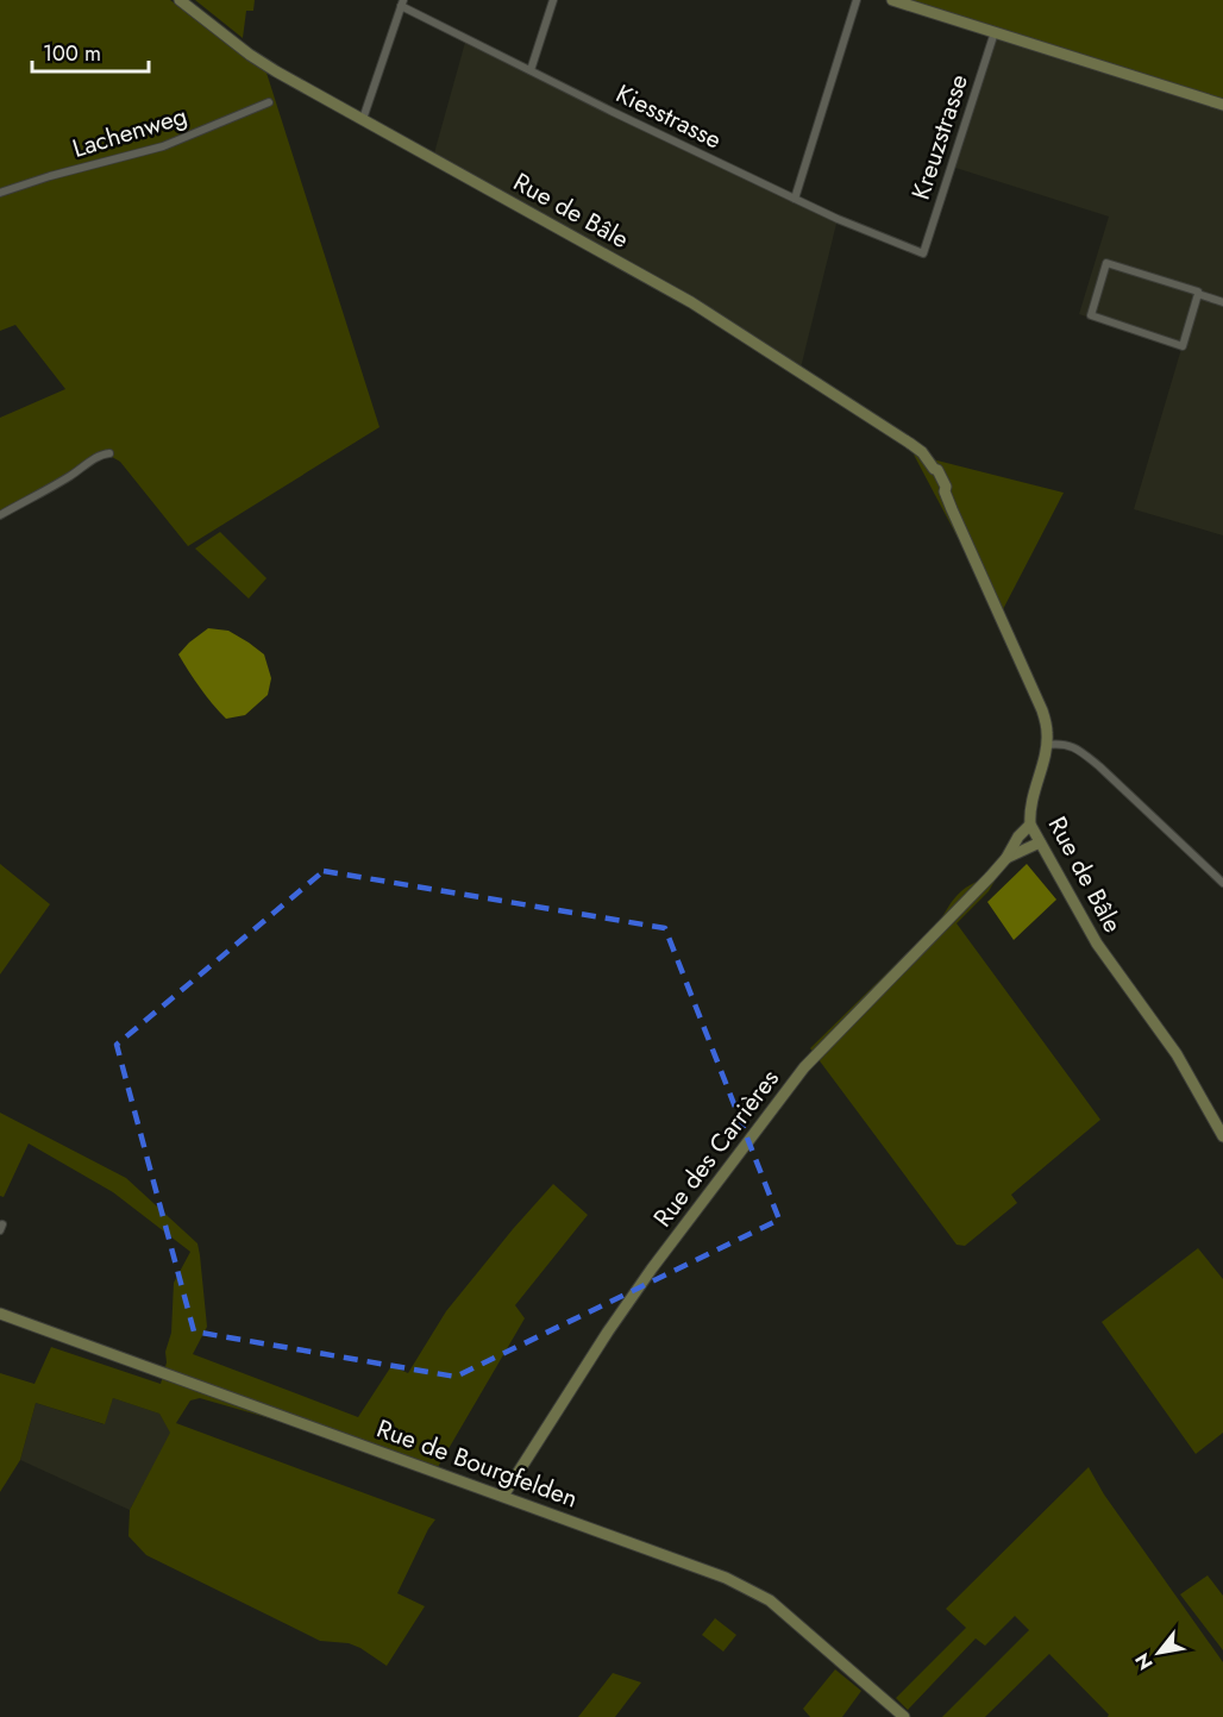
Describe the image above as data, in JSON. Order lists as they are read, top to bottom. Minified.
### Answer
{"streets":{"street":["Kiesstrasse","Lachenweg","Kreuzstrasse","Rue de Bâle","Rue des Carrières","Rue de Bourgfelden"]},"crossings":[["Kiesstrasse","Kreuzstrasse"],["Rue de Bâle","Rue des Carrières"],["Rue des Carrières","Rue de Bourgfelden"]],"scale_bar":"100 m","north":"bottom left"}
